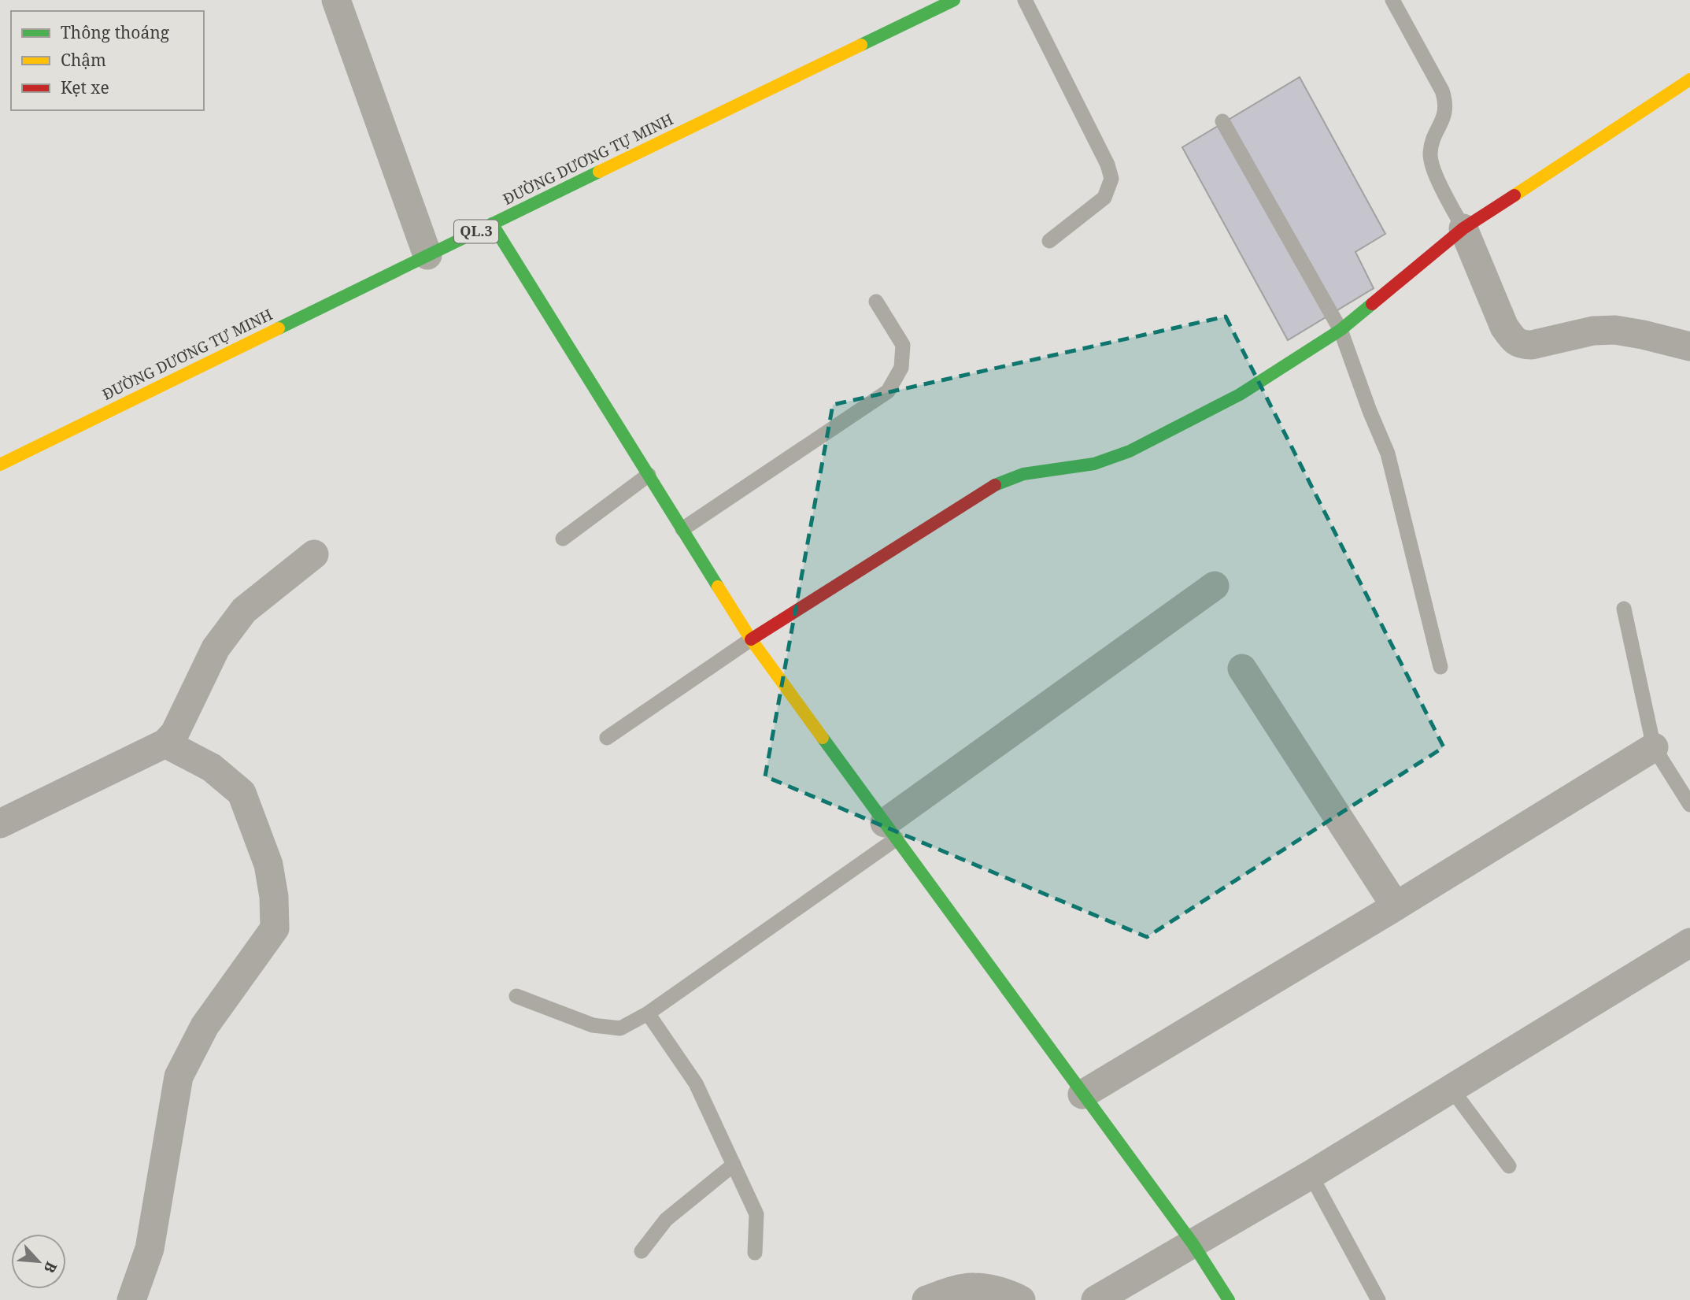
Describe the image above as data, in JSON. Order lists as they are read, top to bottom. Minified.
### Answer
{"streets":{"main road":["ĐƯỜNG DƯƠNG TỰ MINH","QL.3"]},"legend":["Thông thoáng","Chậm","Kẹt xe"],"north":"bottom right"}
